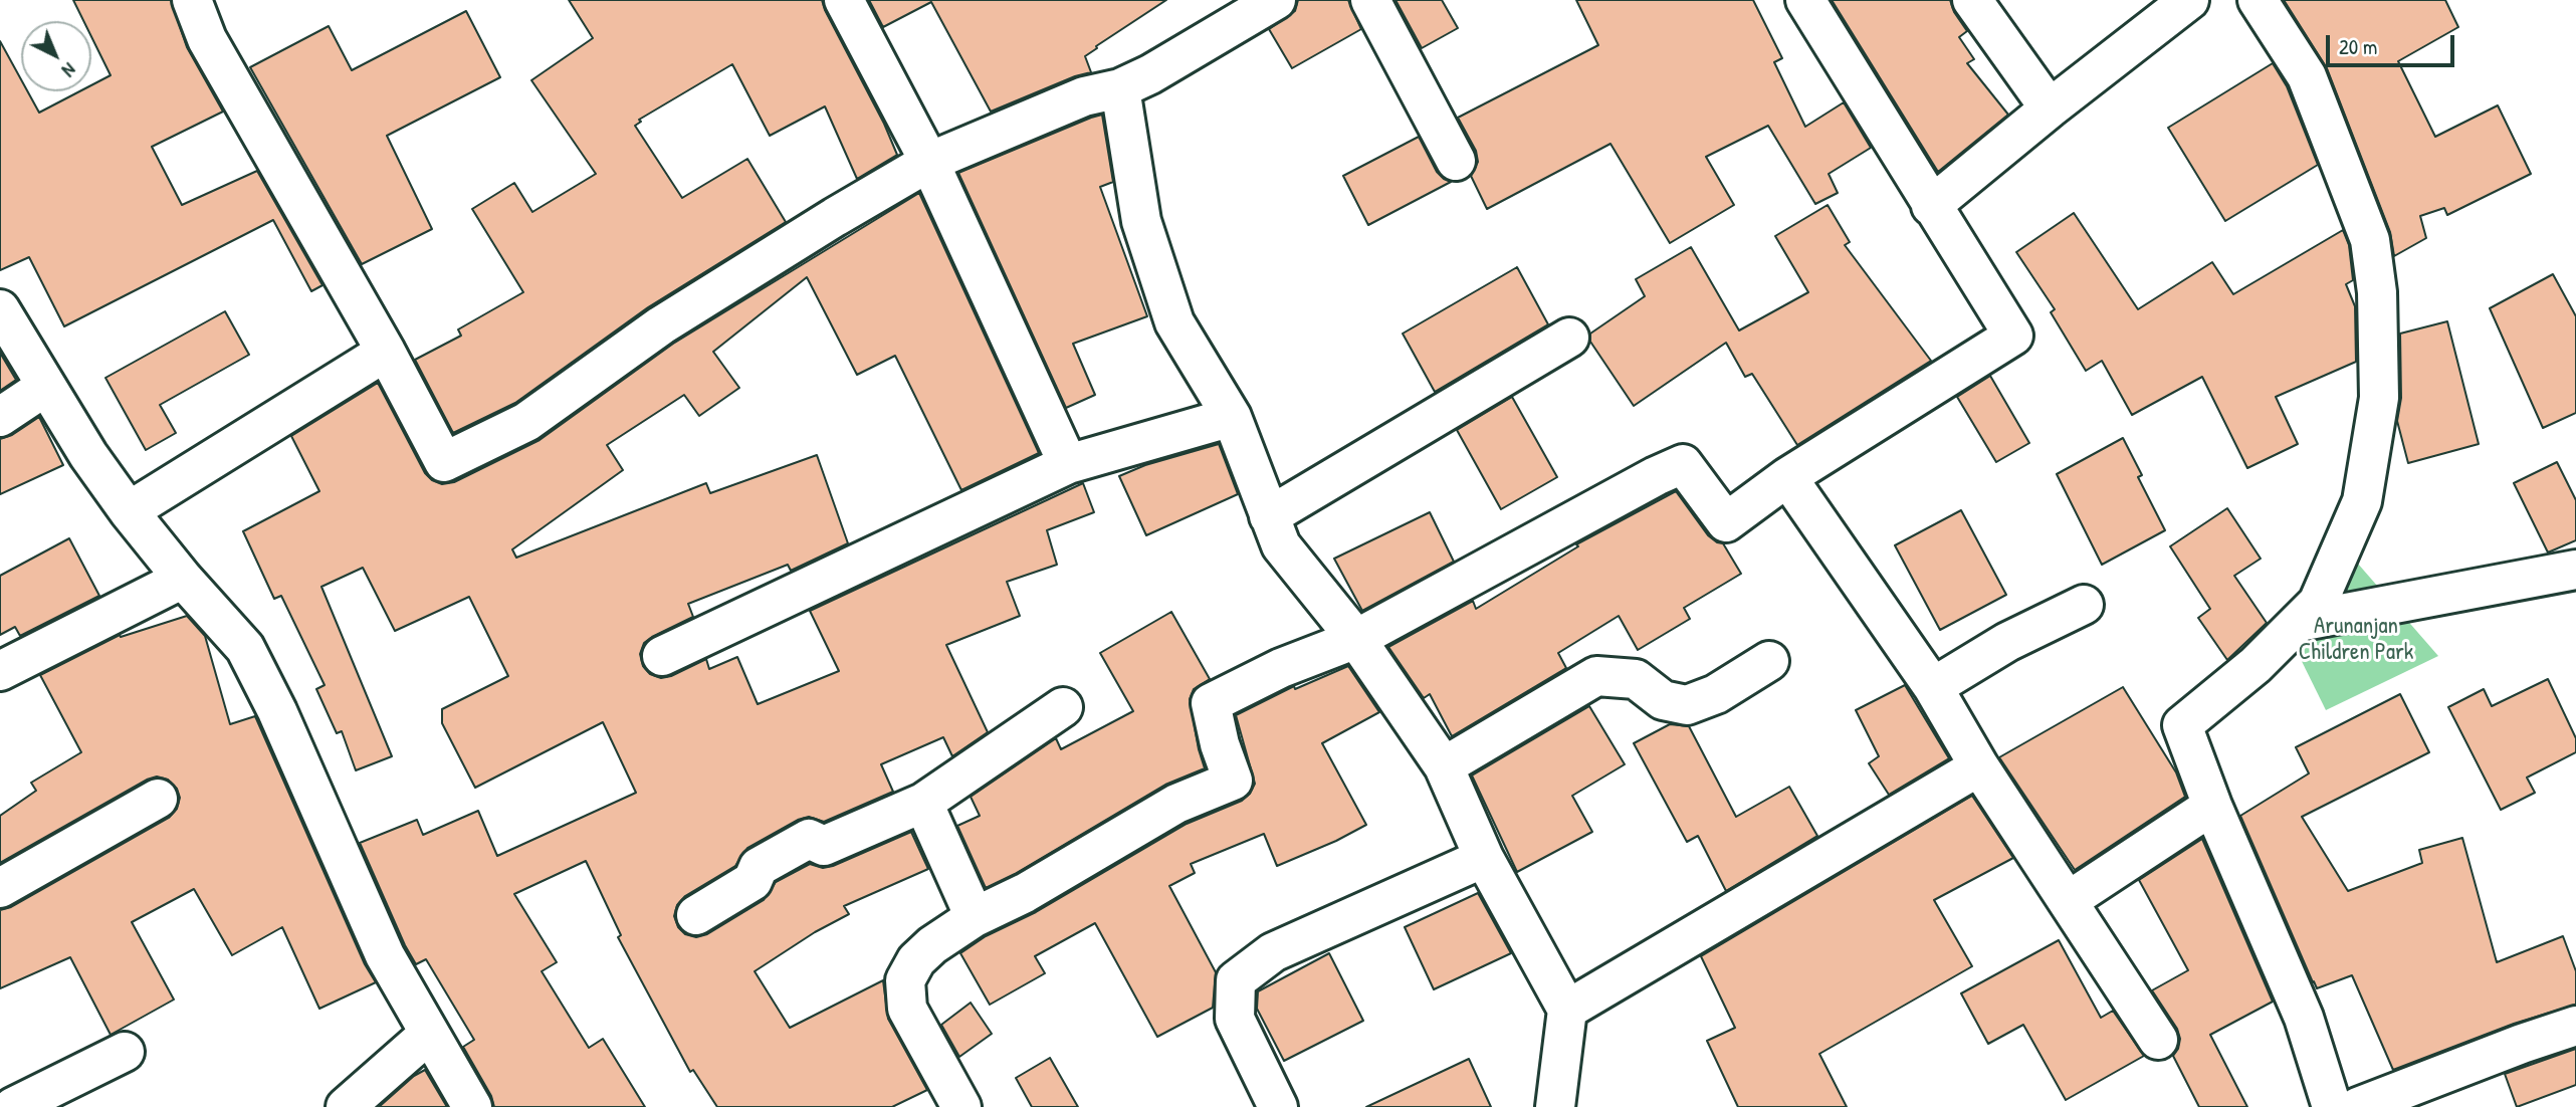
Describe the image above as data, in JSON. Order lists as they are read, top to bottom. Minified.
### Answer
{"parks":["Arunanjan Children Park"],"scale_bar":"20 m","north":"bottom right"}
